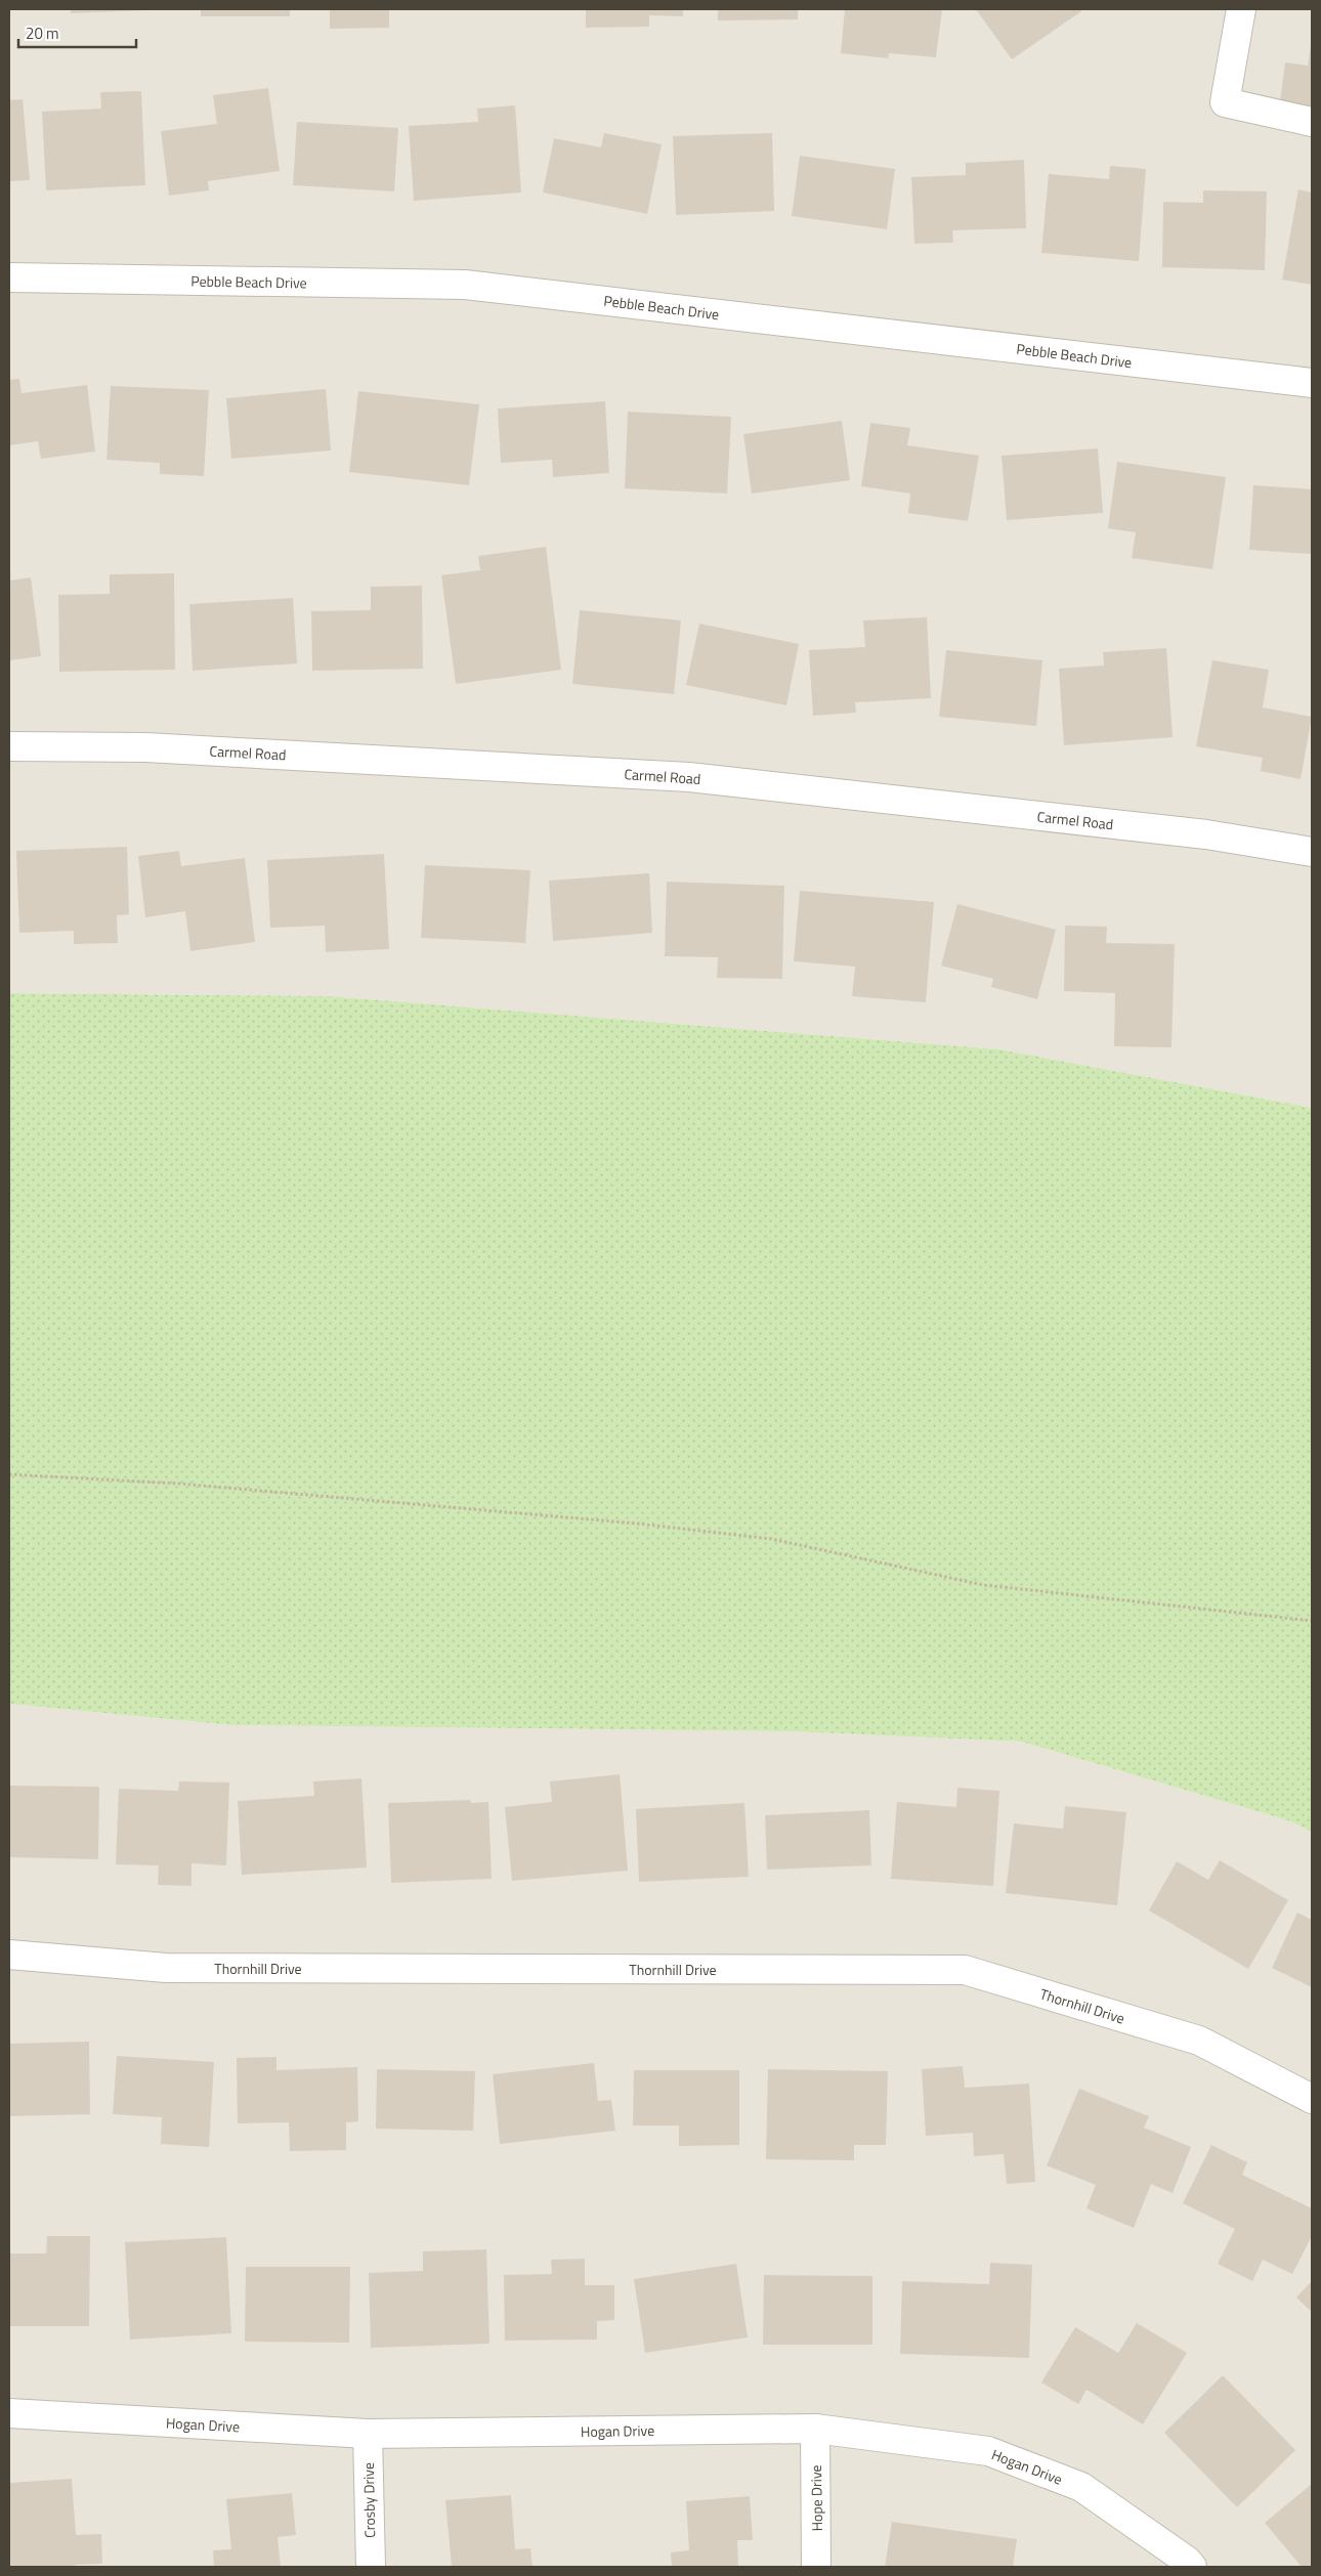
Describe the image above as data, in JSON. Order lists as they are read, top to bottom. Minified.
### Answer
{"streets":{"street":["Pebble Beach Drive","Carmel Road","Thornhill Drive","Hogan Drive","Hope Drive","Crosby Drive"]},"crossings":[["Hogan Drive","Hope Drive"],["Hogan Drive","Crosby Drive"]],"scale_bar":"20 m"}
